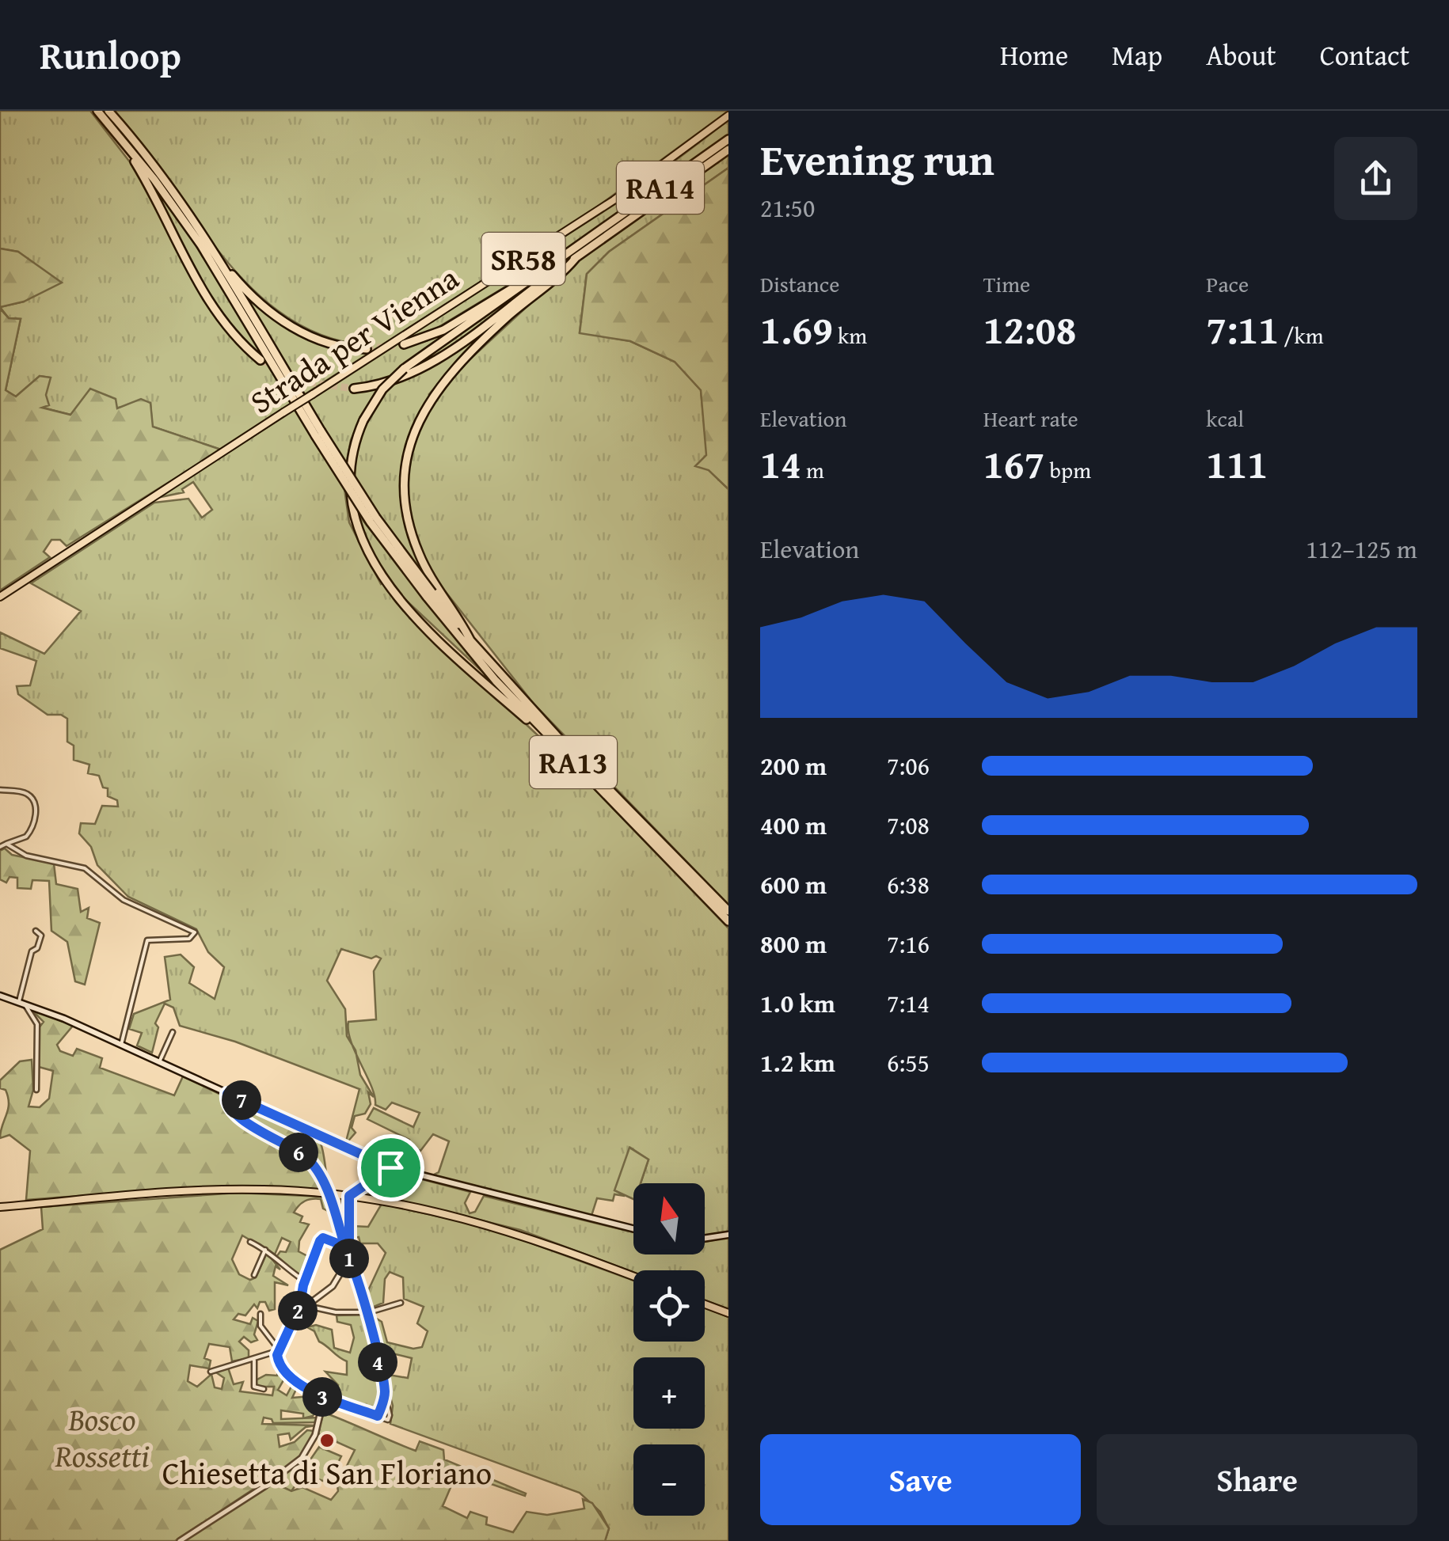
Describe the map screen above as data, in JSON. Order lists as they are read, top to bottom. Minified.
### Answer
{"streets":{"highway":["RA14","RA13"],"main road":["SR58","Strada per Vienna"]},"parks":["Bosco Rossetti"],"places":["Chiesetta di San Floriano"],"north":"top","page":{"header":"Runloop","nav":["Home","Map","About","Contact"],"heading":["Evening run","21:50"],"stats":[["Distance","1.69 km"],["Time","12:08"],["Pace","7:11 /km"],["Elevation","14 m"],["Heart rate","167 bpm"],["kcal","111"]],"chart":["Elevation","112–125 m"],"list":[{"name":"200 m","note":"7:06"},{"name":"400 m","note":"7:08"},{"name":"600 m","note":"6:38"},{"name":"800 m","note":"7:16"},{"name":"1.0 km","note":"7:14"},{"name":"1.2 km","note":"6:55"}],"pins":["7","6","1","2","4","3"],"map_buttons":["+","−"],"buttons":["Save","Share"]}}
